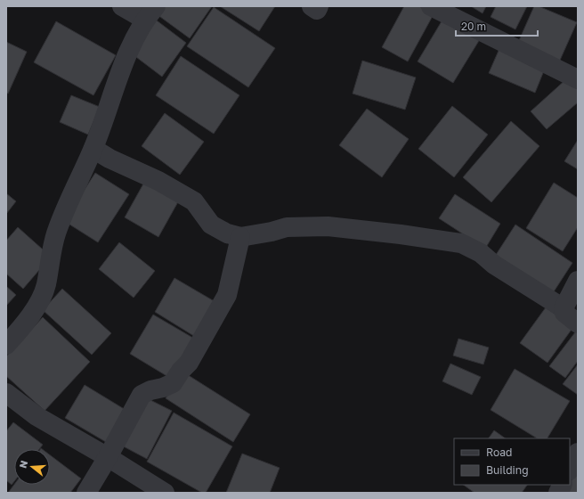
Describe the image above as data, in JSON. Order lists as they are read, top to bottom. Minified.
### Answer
{"legend":["Road","Building"],"scale_bar":"20 m","north":"left"}
